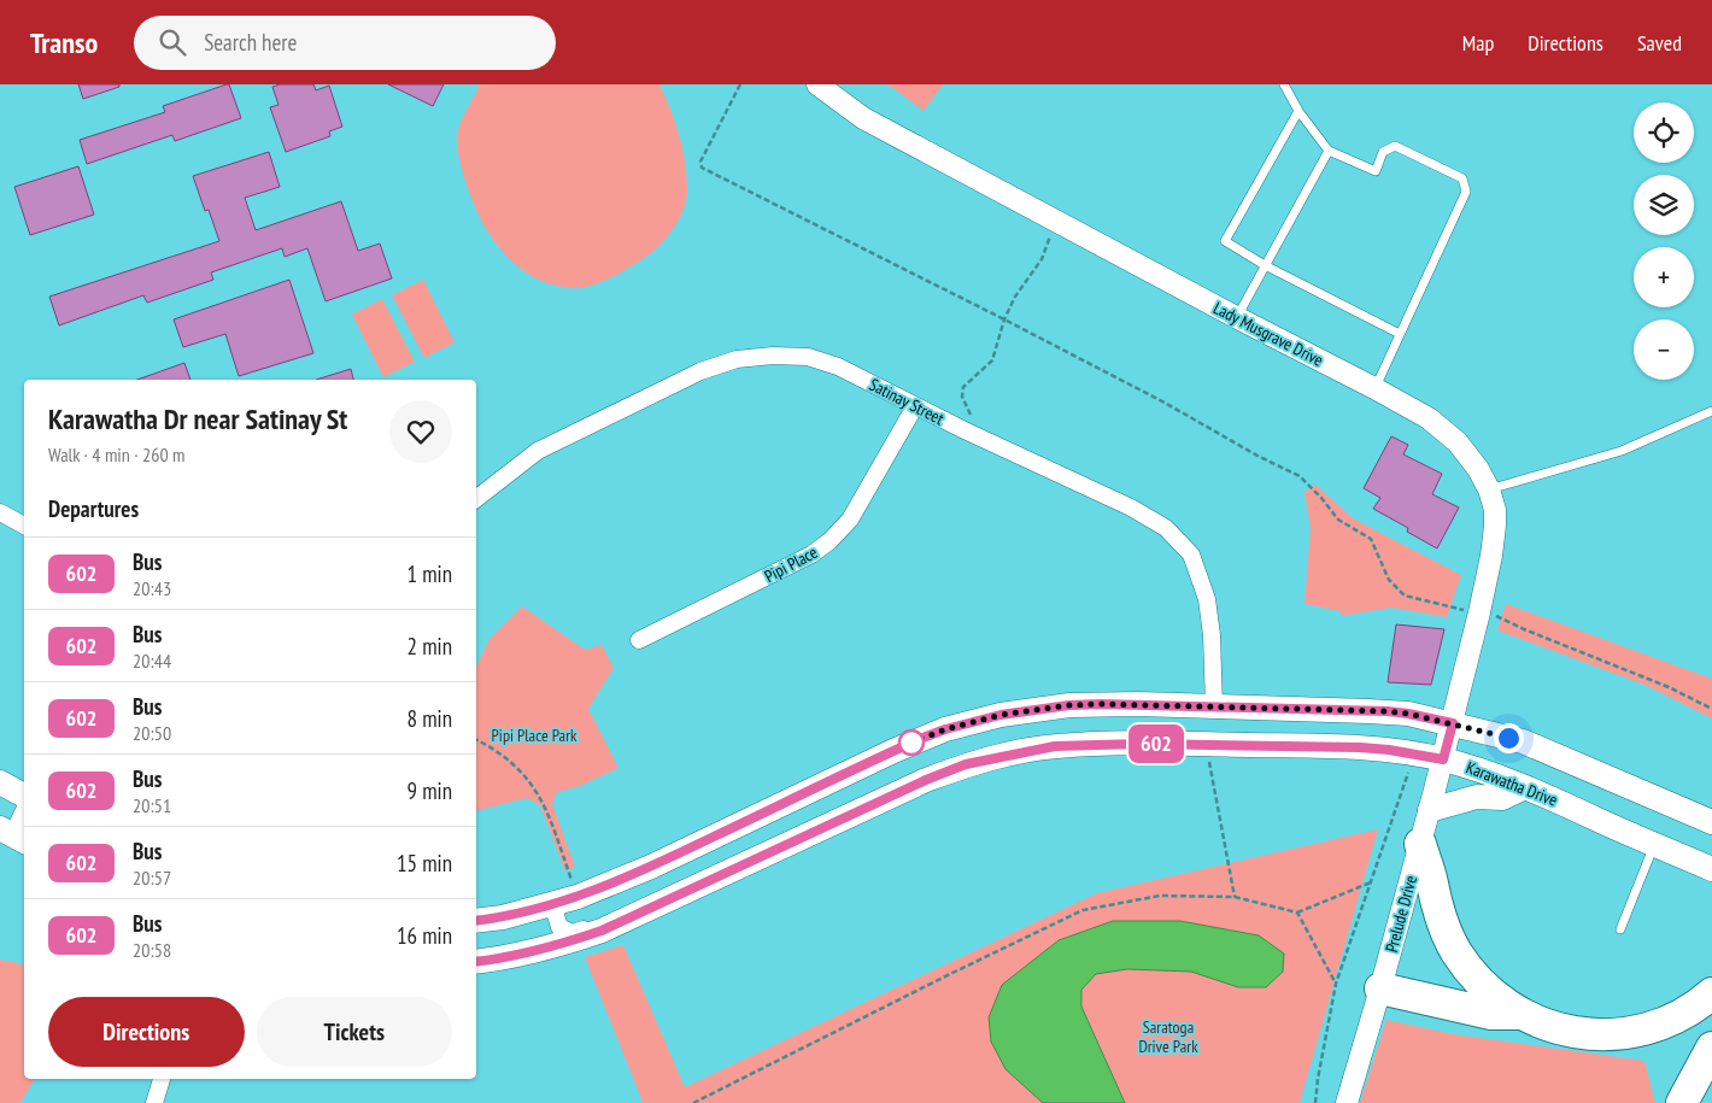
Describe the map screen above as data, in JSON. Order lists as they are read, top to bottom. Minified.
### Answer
{"streets":{"main road":["Karawatha Drive"],"street":["Lady Musgrave Drive","Satinay Street","Pipi Place","Prelude Drive"]},"crossings":[["Lady Musgrave Drive","Prelude Drive"],["Satinay Street","Pipi Place"],["Karawatha Drive","Prelude Drive"]],"parks":["Pipi Place Park","Saratoga Drive Park"],"lines":["bus line 602"],"page":{"header":"Transo","search":"Search here","nav":["Map","Directions","Saved"],"on_map":"602","map_buttons":["+","−"],"heading":[["Karawatha Dr near Satinay St","Walk · 4 min · 260 m"],"Departures"],"list":[{"mark":"602","name":"Bus","note":"20:43","value":"1 min"},{"mark":"602","name":"Bus","note":"20:44","value":"2 min"},{"mark":"602","name":"Bus","note":"20:50","value":"8 min"},{"mark":"602","name":"Bus","note":"20:51","value":"9 min"},{"mark":"602","name":"Bus","note":"20:57","value":"15 min"},{"mark":"602","name":"Bus","note":"20:58","value":"16 min"}],"buttons":["Directions","Tickets"]}}
